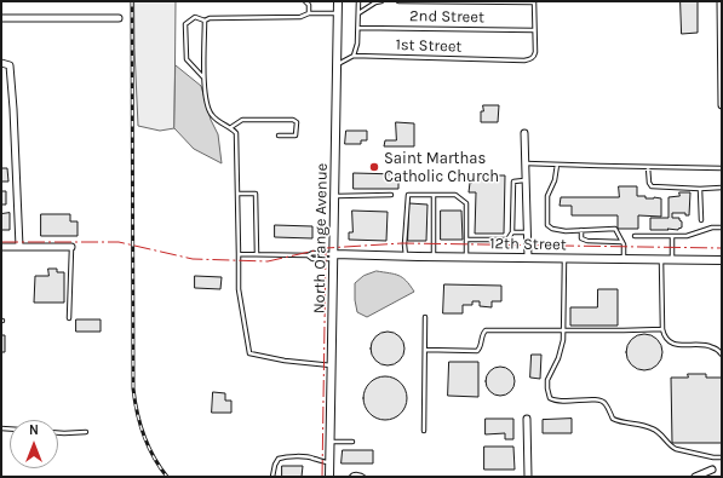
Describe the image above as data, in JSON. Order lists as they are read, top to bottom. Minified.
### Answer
{"streets":{"street":["North Orange Avenue","12th Street"],"lane":["2nd Street","1st Street"]},"crossings":[["2nd Street","1st Street"],["North Orange Avenue","12th Street"]],"places":["Saint Marthas Catholic Church"],"north":"top"}
